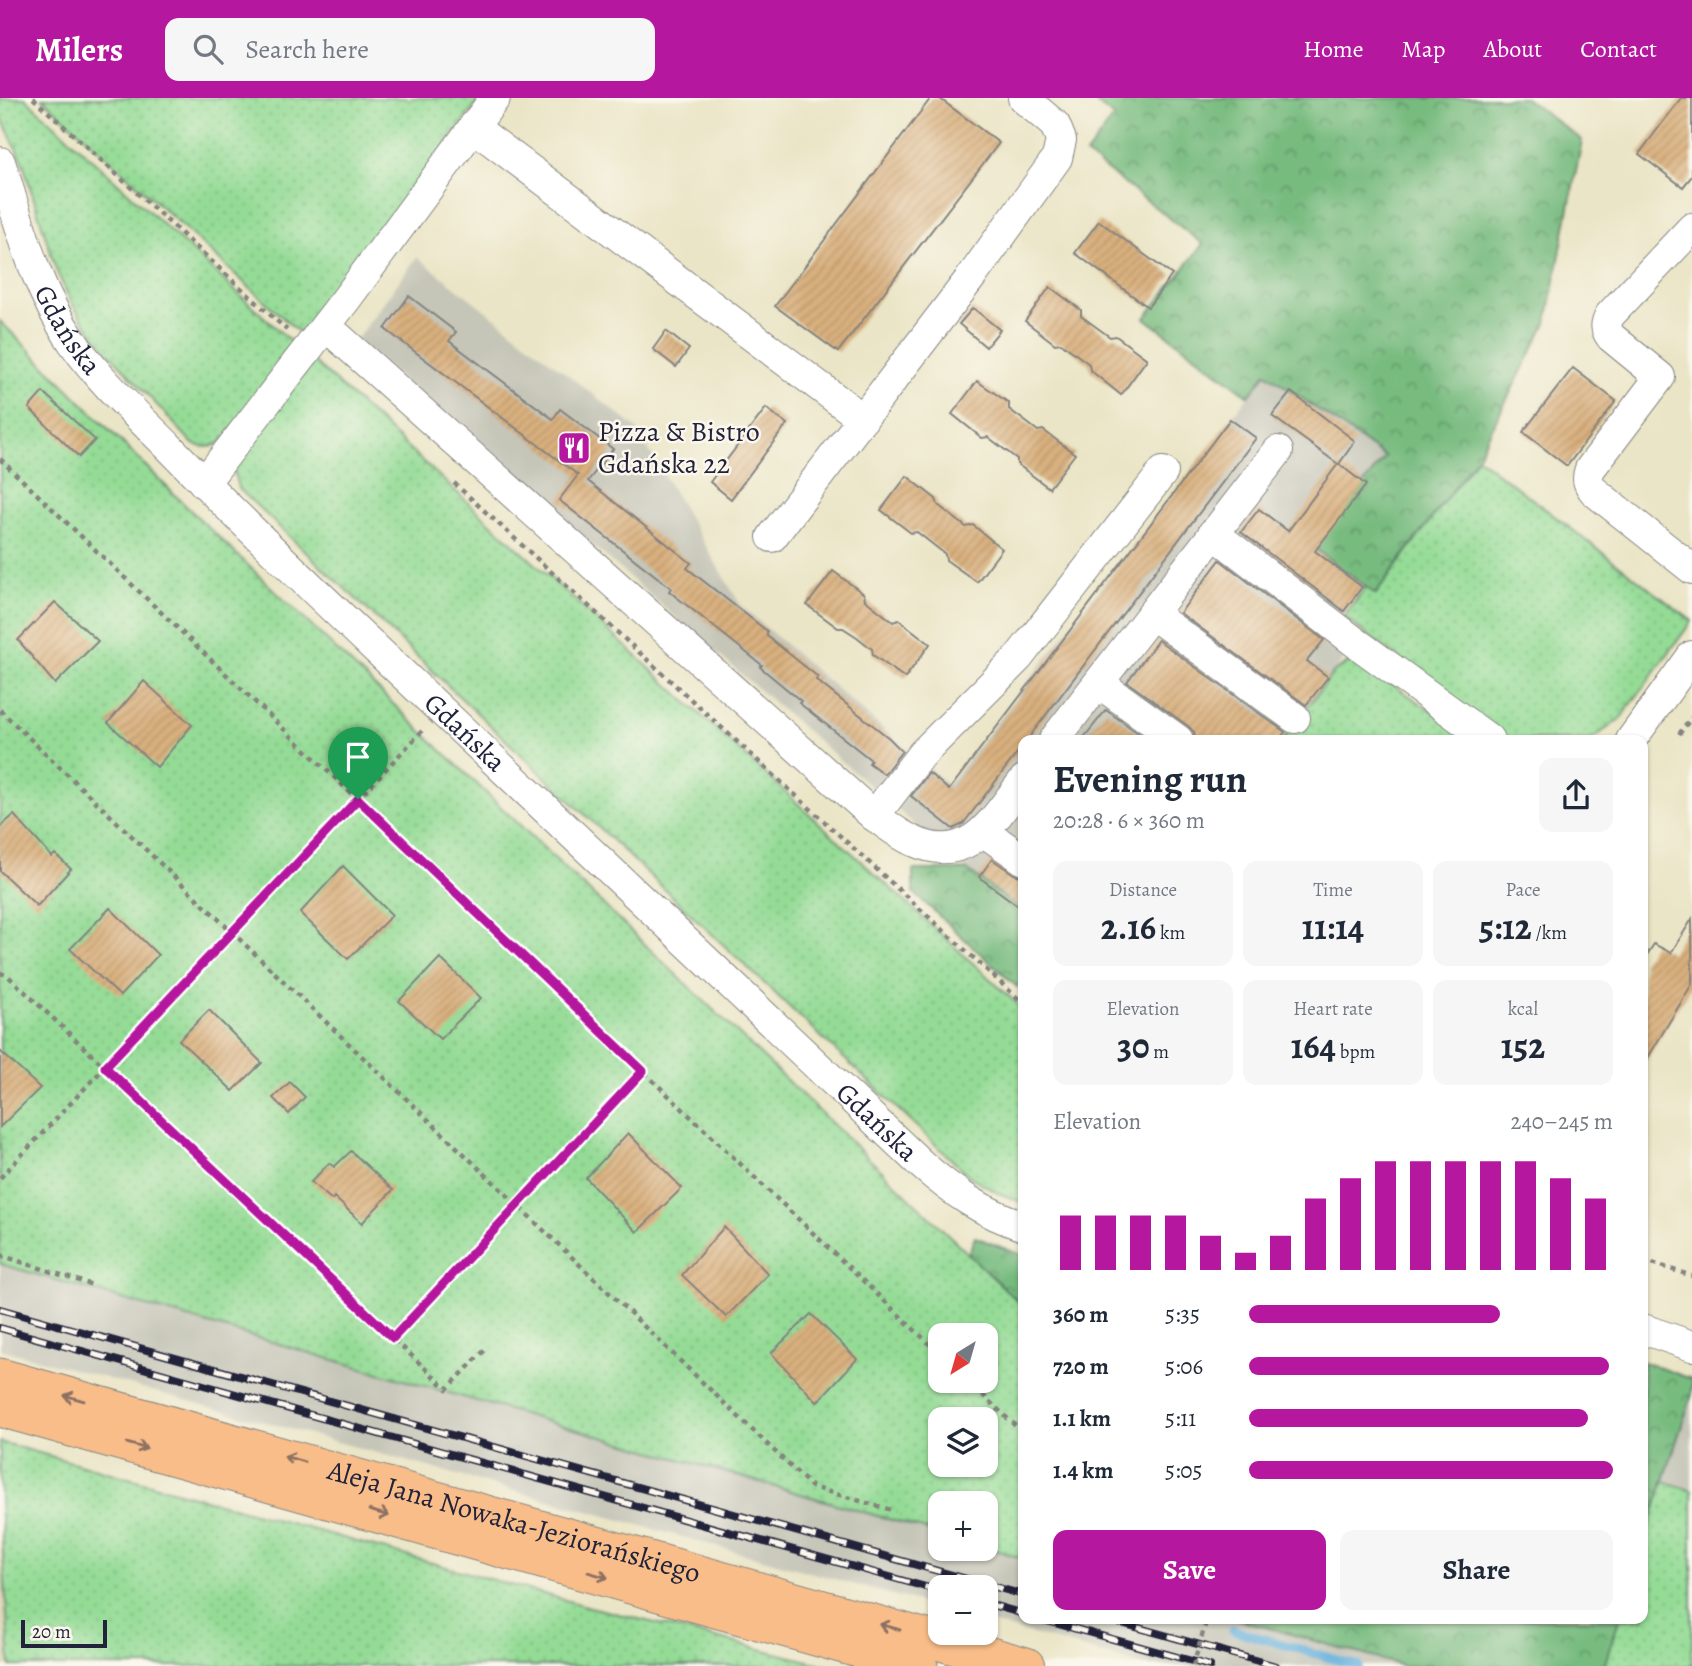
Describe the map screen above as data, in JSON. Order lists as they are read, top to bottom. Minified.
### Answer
{"streets":{"main road":["Aleja Jana Nowaka-Jeziorańskiego"],"street":["Gdańska"]},"places":{"restaurant":["Pizza & Bistro Gdańska 22"]},"scale_bar":"20 m","north":"bottom left","page":{"header":"Milers","search":"Search here","nav":["Home","Map","About","Contact"],"heading":["Evening run","20:28 · 6 × 360 m"],"stats":[["Distance","2.16 km"],["Time","11:14"],["Pace","5:12 /km"],["Elevation","30 m"],["Heart rate","164 bpm"],["kcal","152"]],"chart":["Elevation","240–245 m"],"list":[{"name":"360 m","note":"5:35"},{"name":"720 m","note":"5:06"},{"name":"1.1 km","note":"5:11"},{"name":"1.4 km","note":"5:05"}],"map_buttons":["+","−"],"buttons":["Save","Share"],"scale":"20 m"}}
